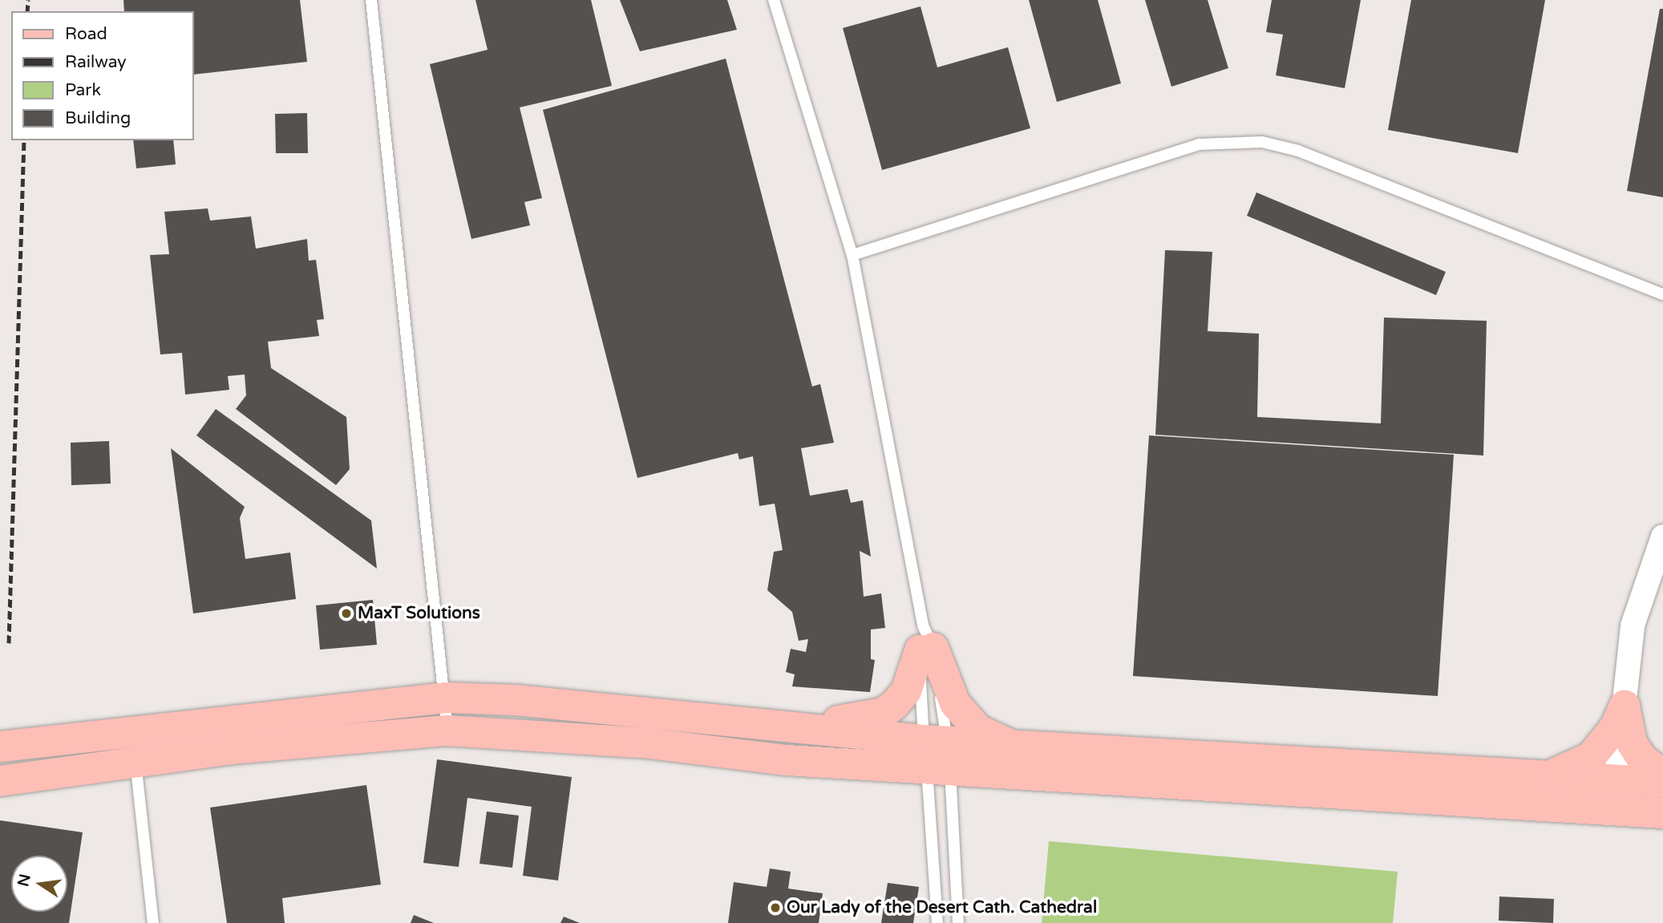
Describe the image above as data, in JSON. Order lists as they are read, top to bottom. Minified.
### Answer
{"places":["MaxT Solutions","Our Lady of the Desert Cath. Cathedral"],"legend":["Road","Railway","Park","Building"],"north":"left"}
